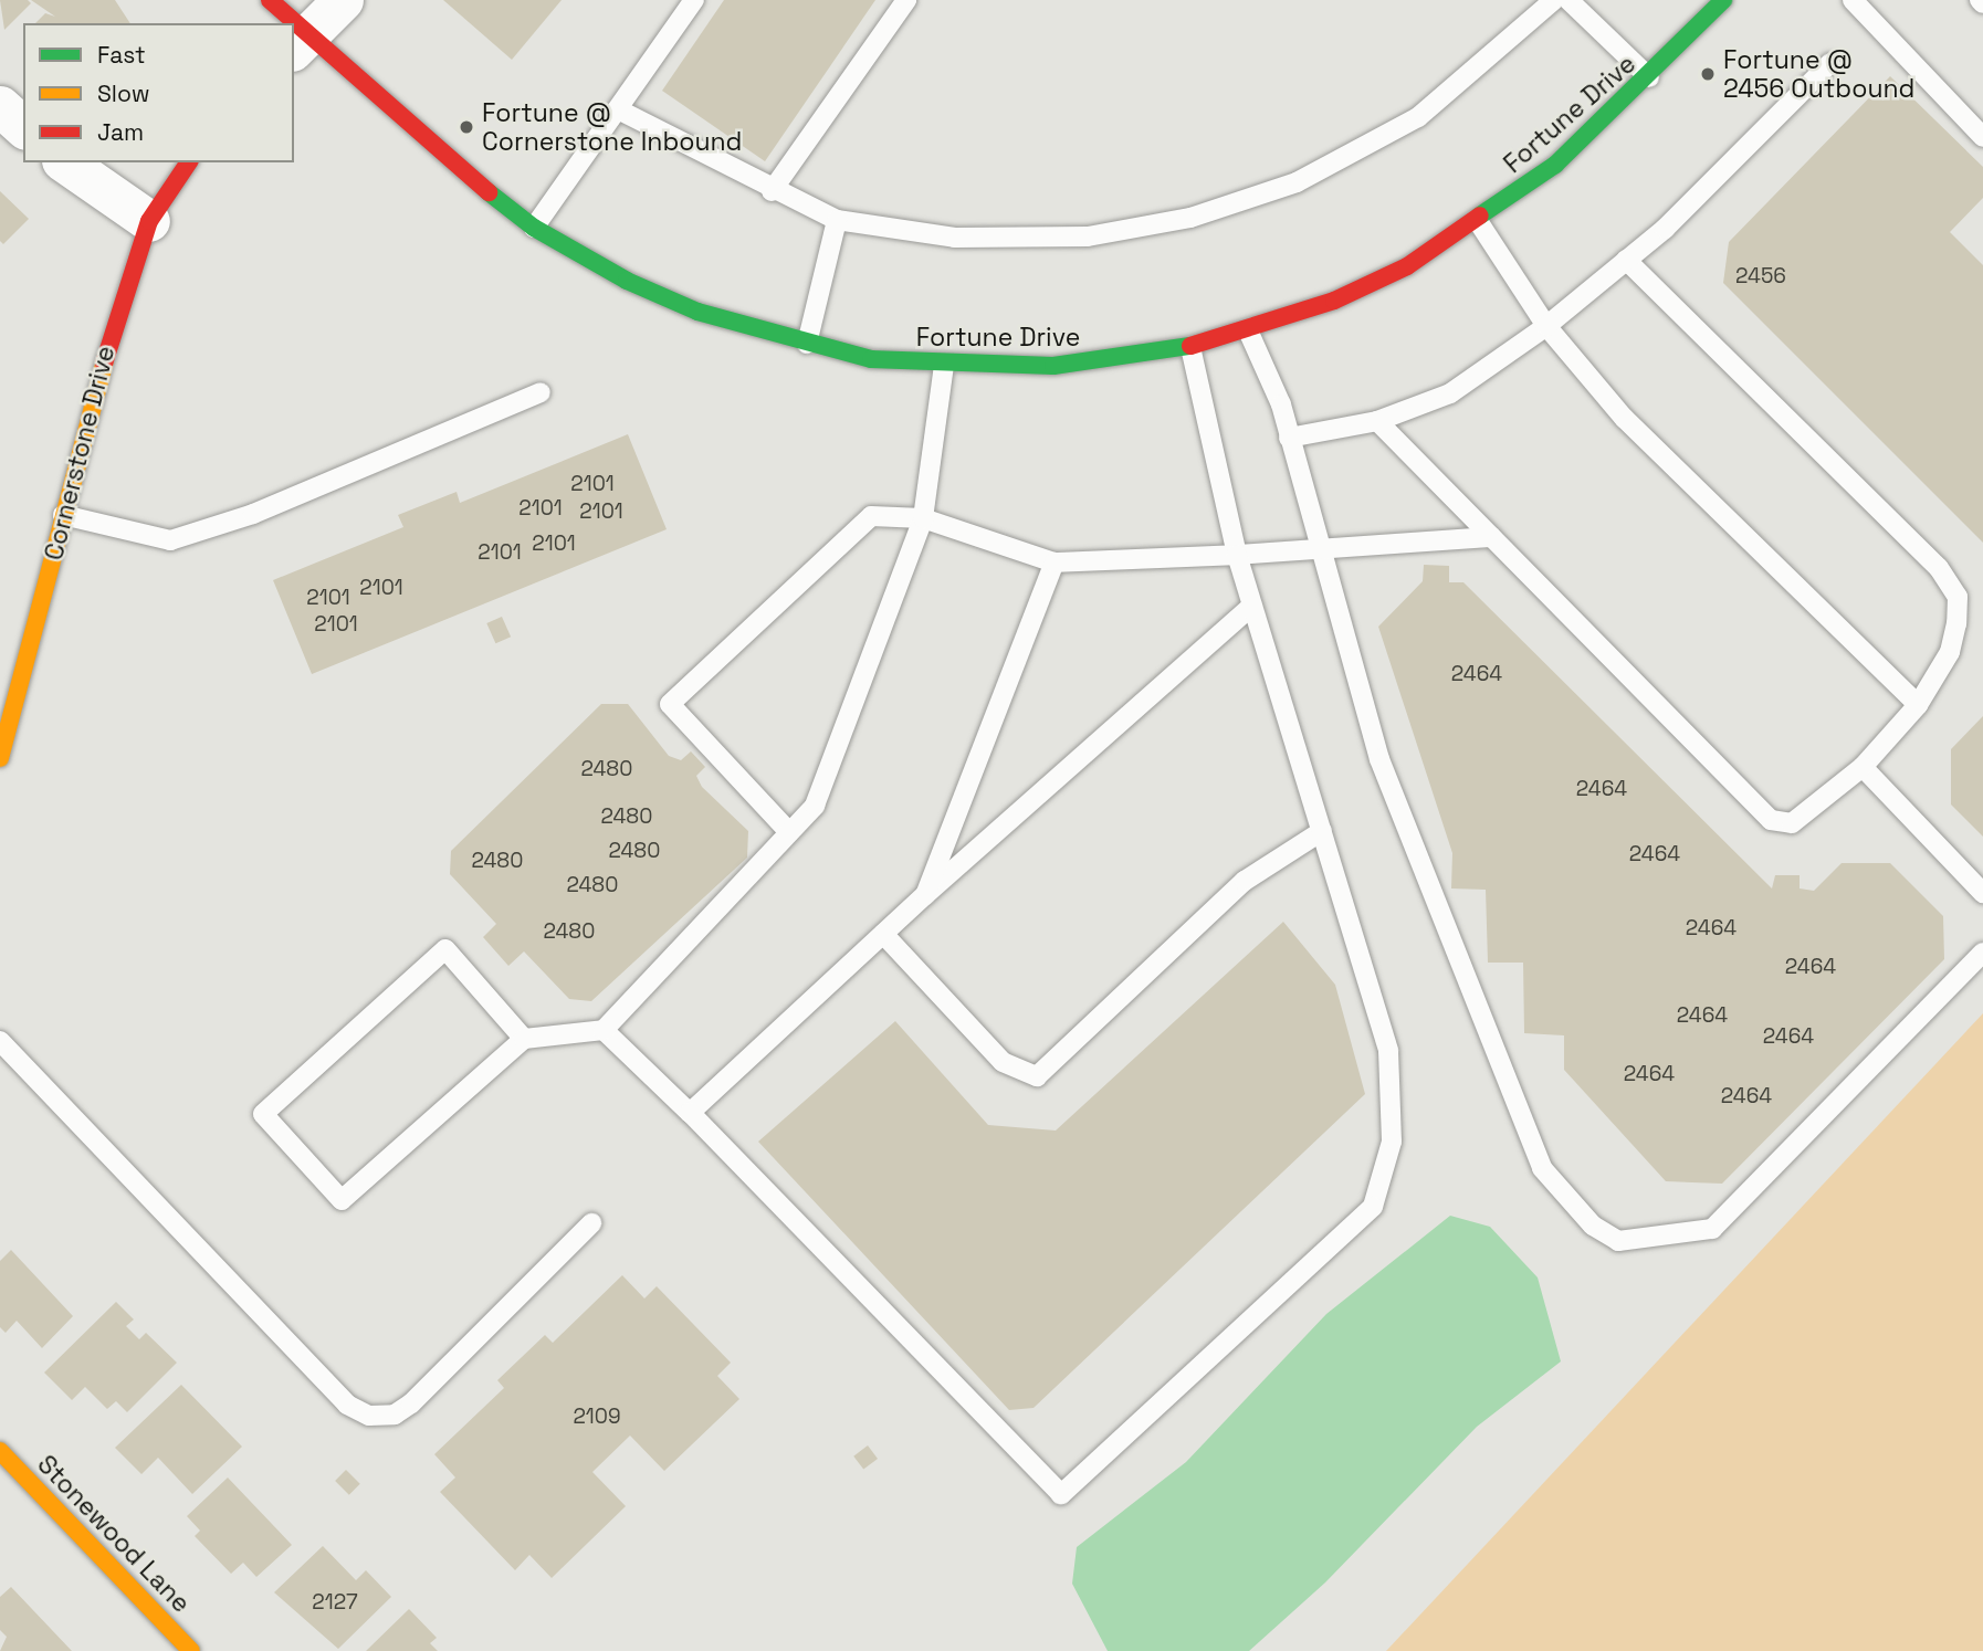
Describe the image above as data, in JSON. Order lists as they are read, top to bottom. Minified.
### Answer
{"streets":{"street":["Fortune Drive","Cornerstone Drive","Stonewood Lane"]},"places":["Fortune @ 2456 Outbound","Fortune @ Cornerstone Inbound"],"house_numbers":["2456","2101","2101","2101","2101","2101","2101","2101","2101","2464","2480","2464","2480","2480","2464","2480","2480","2464","2480","2464","2464","2464","2464","2464","2109","2127"],"legend":["Fast","Slow","Jam"]}
